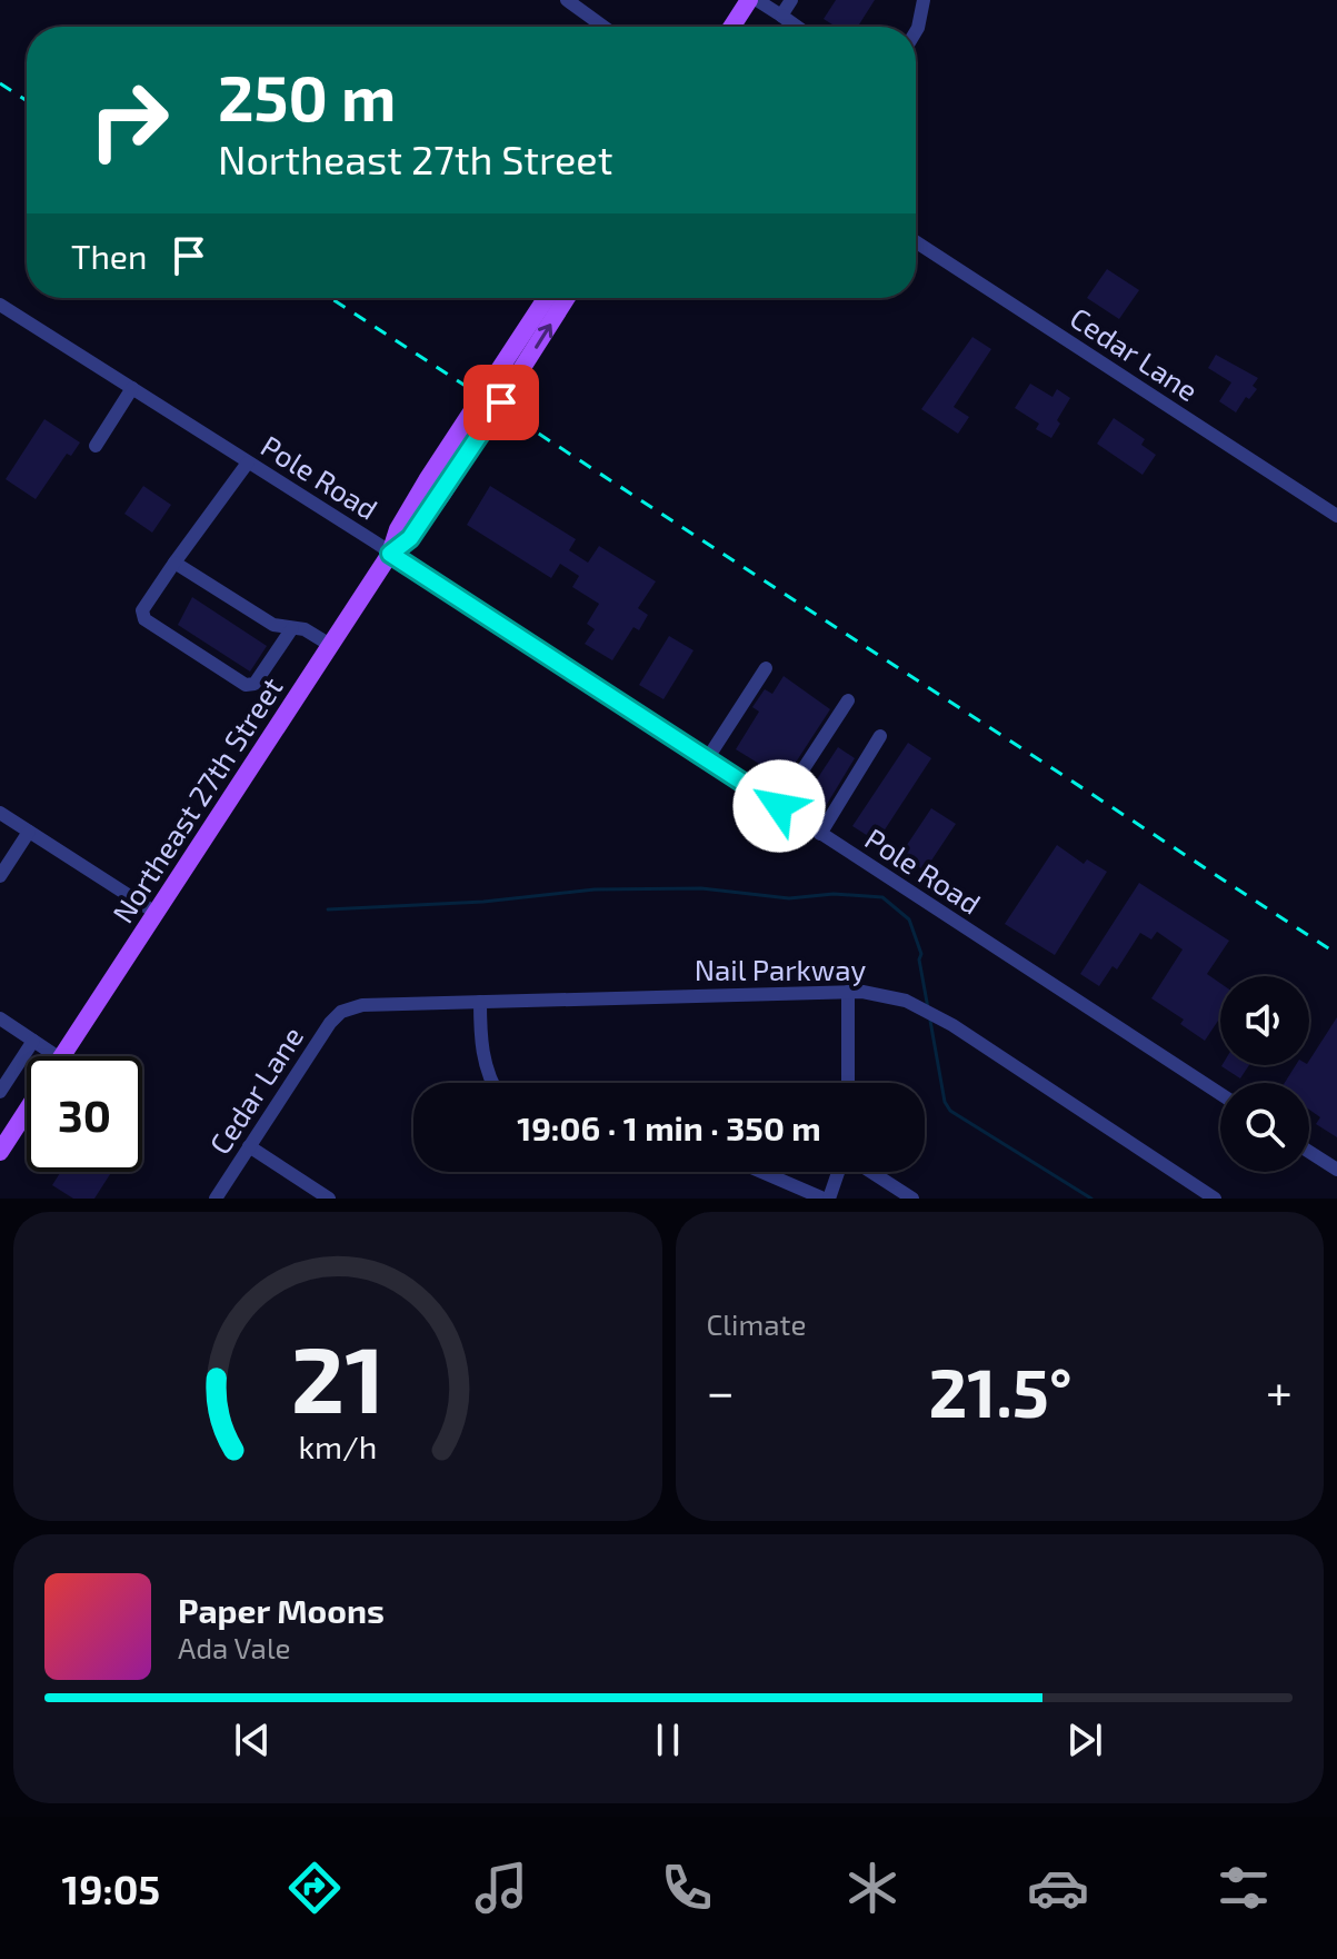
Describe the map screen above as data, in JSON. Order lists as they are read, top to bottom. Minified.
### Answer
{"streets":{"main road":["Northeast 27th Street"],"street":["Cedar Lane","Pole Road","Nail Parkway"]},"crossings":[["Cedar Lane","Nail Parkway"],["Pole Road","Northeast 27th Street"]],"page":{"turn":["250 m","Northeast 27th Street"],"then":"Then","limit":"30","trip":"19:06 · 1 min · 350 m","tile":"Climate","heat":["−","21.5°","+"],"song":["Paper Moons","Ada Vale"],"tabs":"19:05","gauge":["21","km/h"]}}
